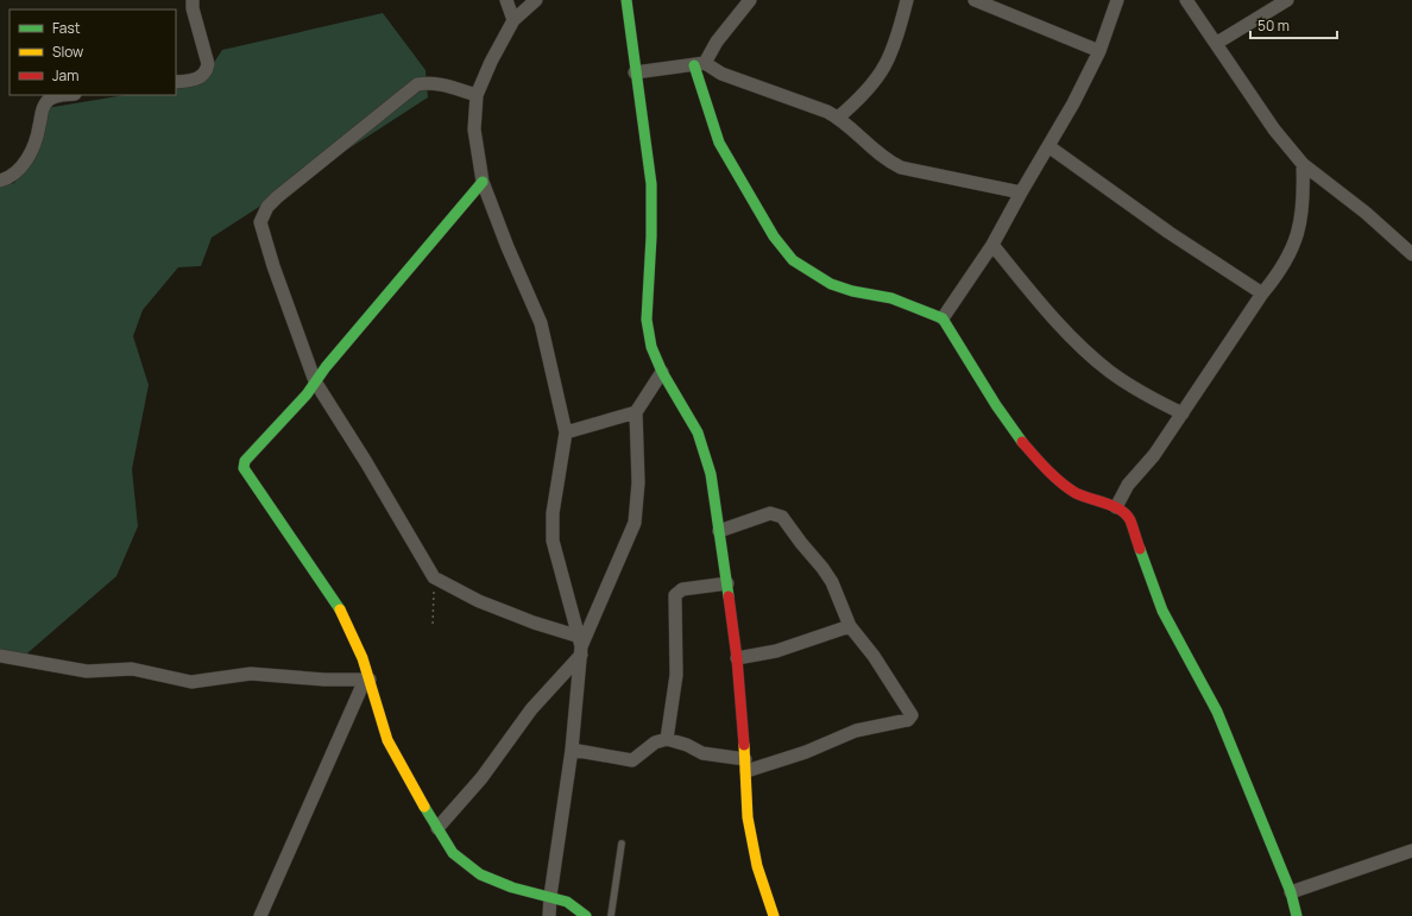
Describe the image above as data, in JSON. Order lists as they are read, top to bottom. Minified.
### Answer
{"legend":["Fast","Slow","Jam"],"scale_bar":"50 m"}
